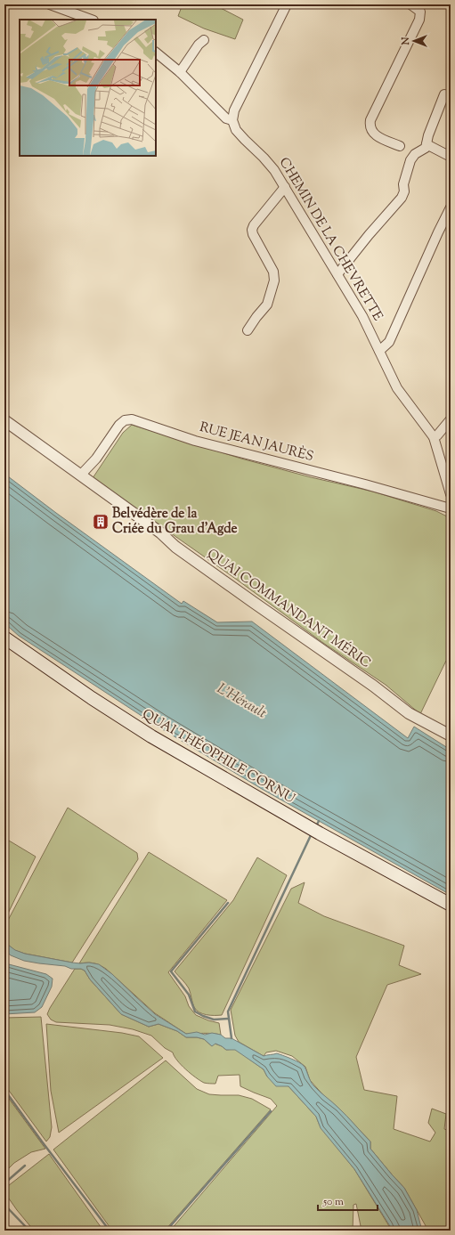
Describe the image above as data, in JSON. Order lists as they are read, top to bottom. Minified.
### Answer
{"streets":{"main road":["QUAI THÉOPHILE CORNU"],"street":["CHEMIN DE LA CHEVRETTE","RUE JEAN JAURÈS","QUAI COMMANDANT MÉRIC"]},"crossings":[["RUE JEAN JAURÈS","QUAI COMMANDANT MÉRIC"]],"water":["L'Hérault"],"places":{"building":["Belvédère de la Criée du Grau d'Agde"]},"scale_bar":"50 m","north":"left"}
